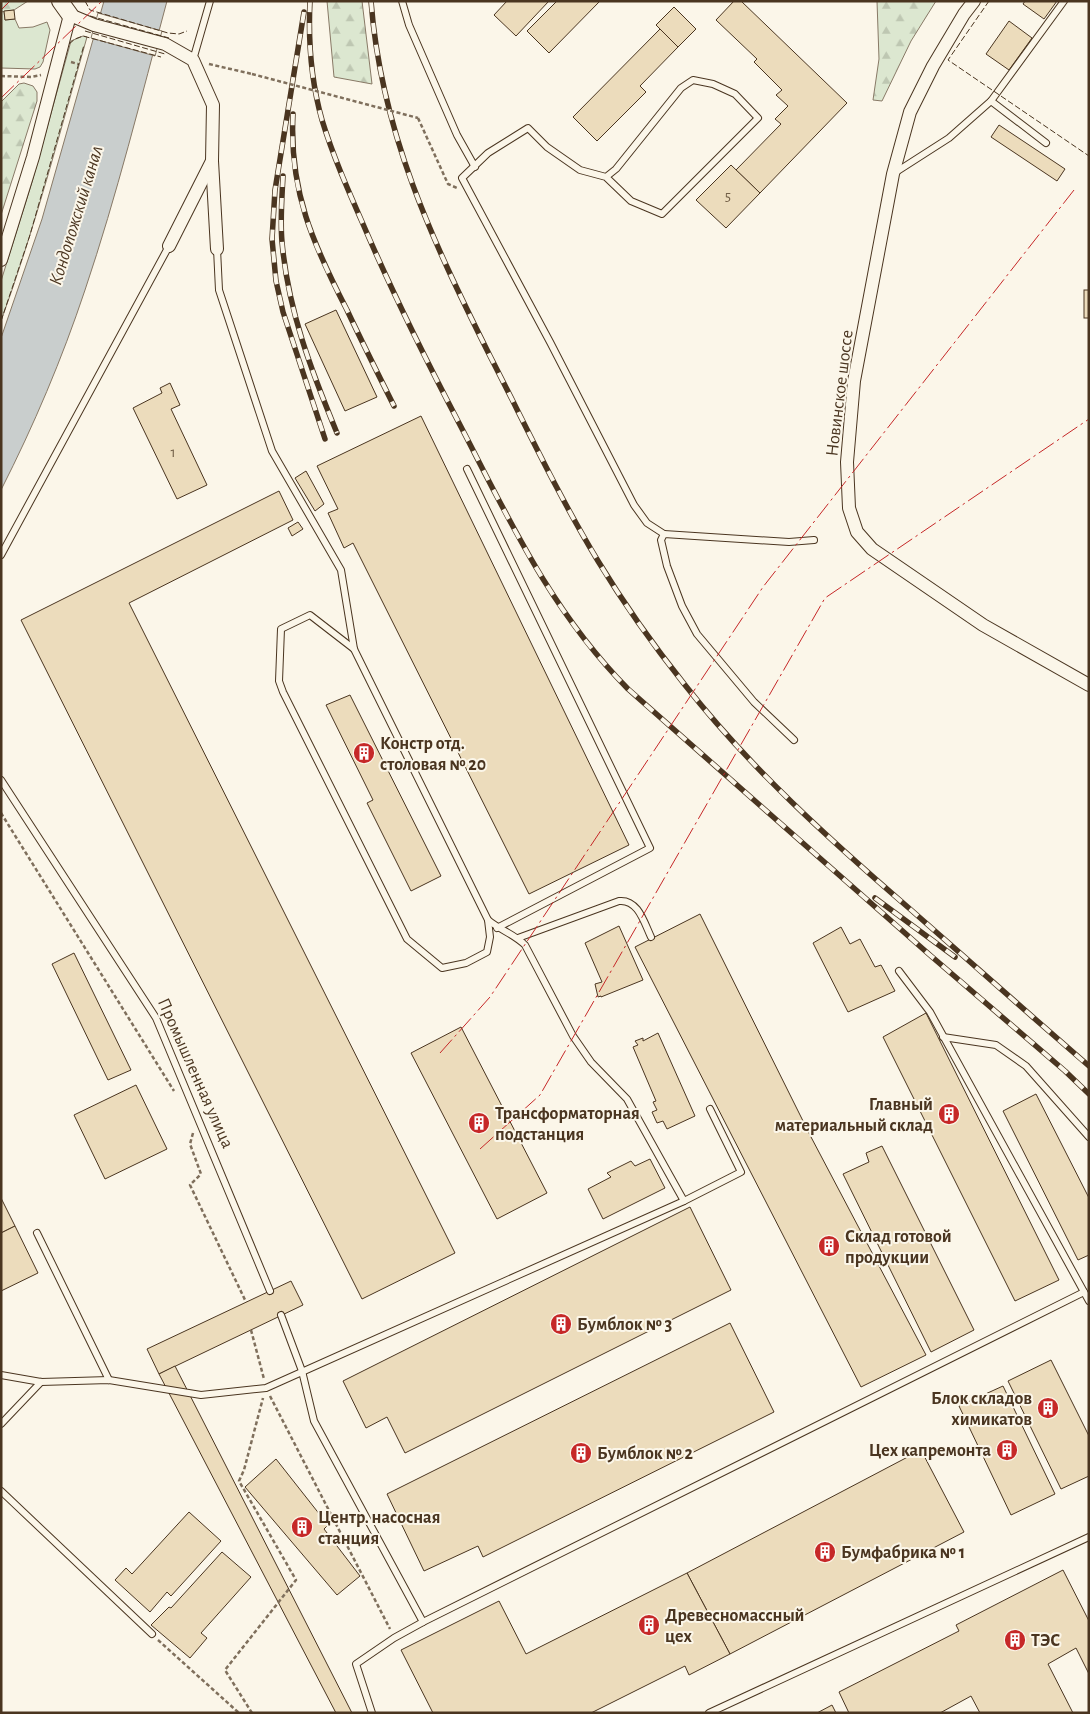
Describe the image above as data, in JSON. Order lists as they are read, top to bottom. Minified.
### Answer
{"streets":{"street":["Новинское шоссе"],"lane":["Промышленная улица"]},"water":["Кондопожский канал"],"places":{"building":["Констр отд. столовая № 20","Главный материальный склад","Трансформаторная подстанция","Склад готовой продукции","Бумблок № 3","Блок складов химикатов","Цех капремонта","Бумблок № 2","Центр. насосная станция","Бумфабрика № 1","Древесномассный цех","ТЭС"]},"house_numbers":["5","1"]}
